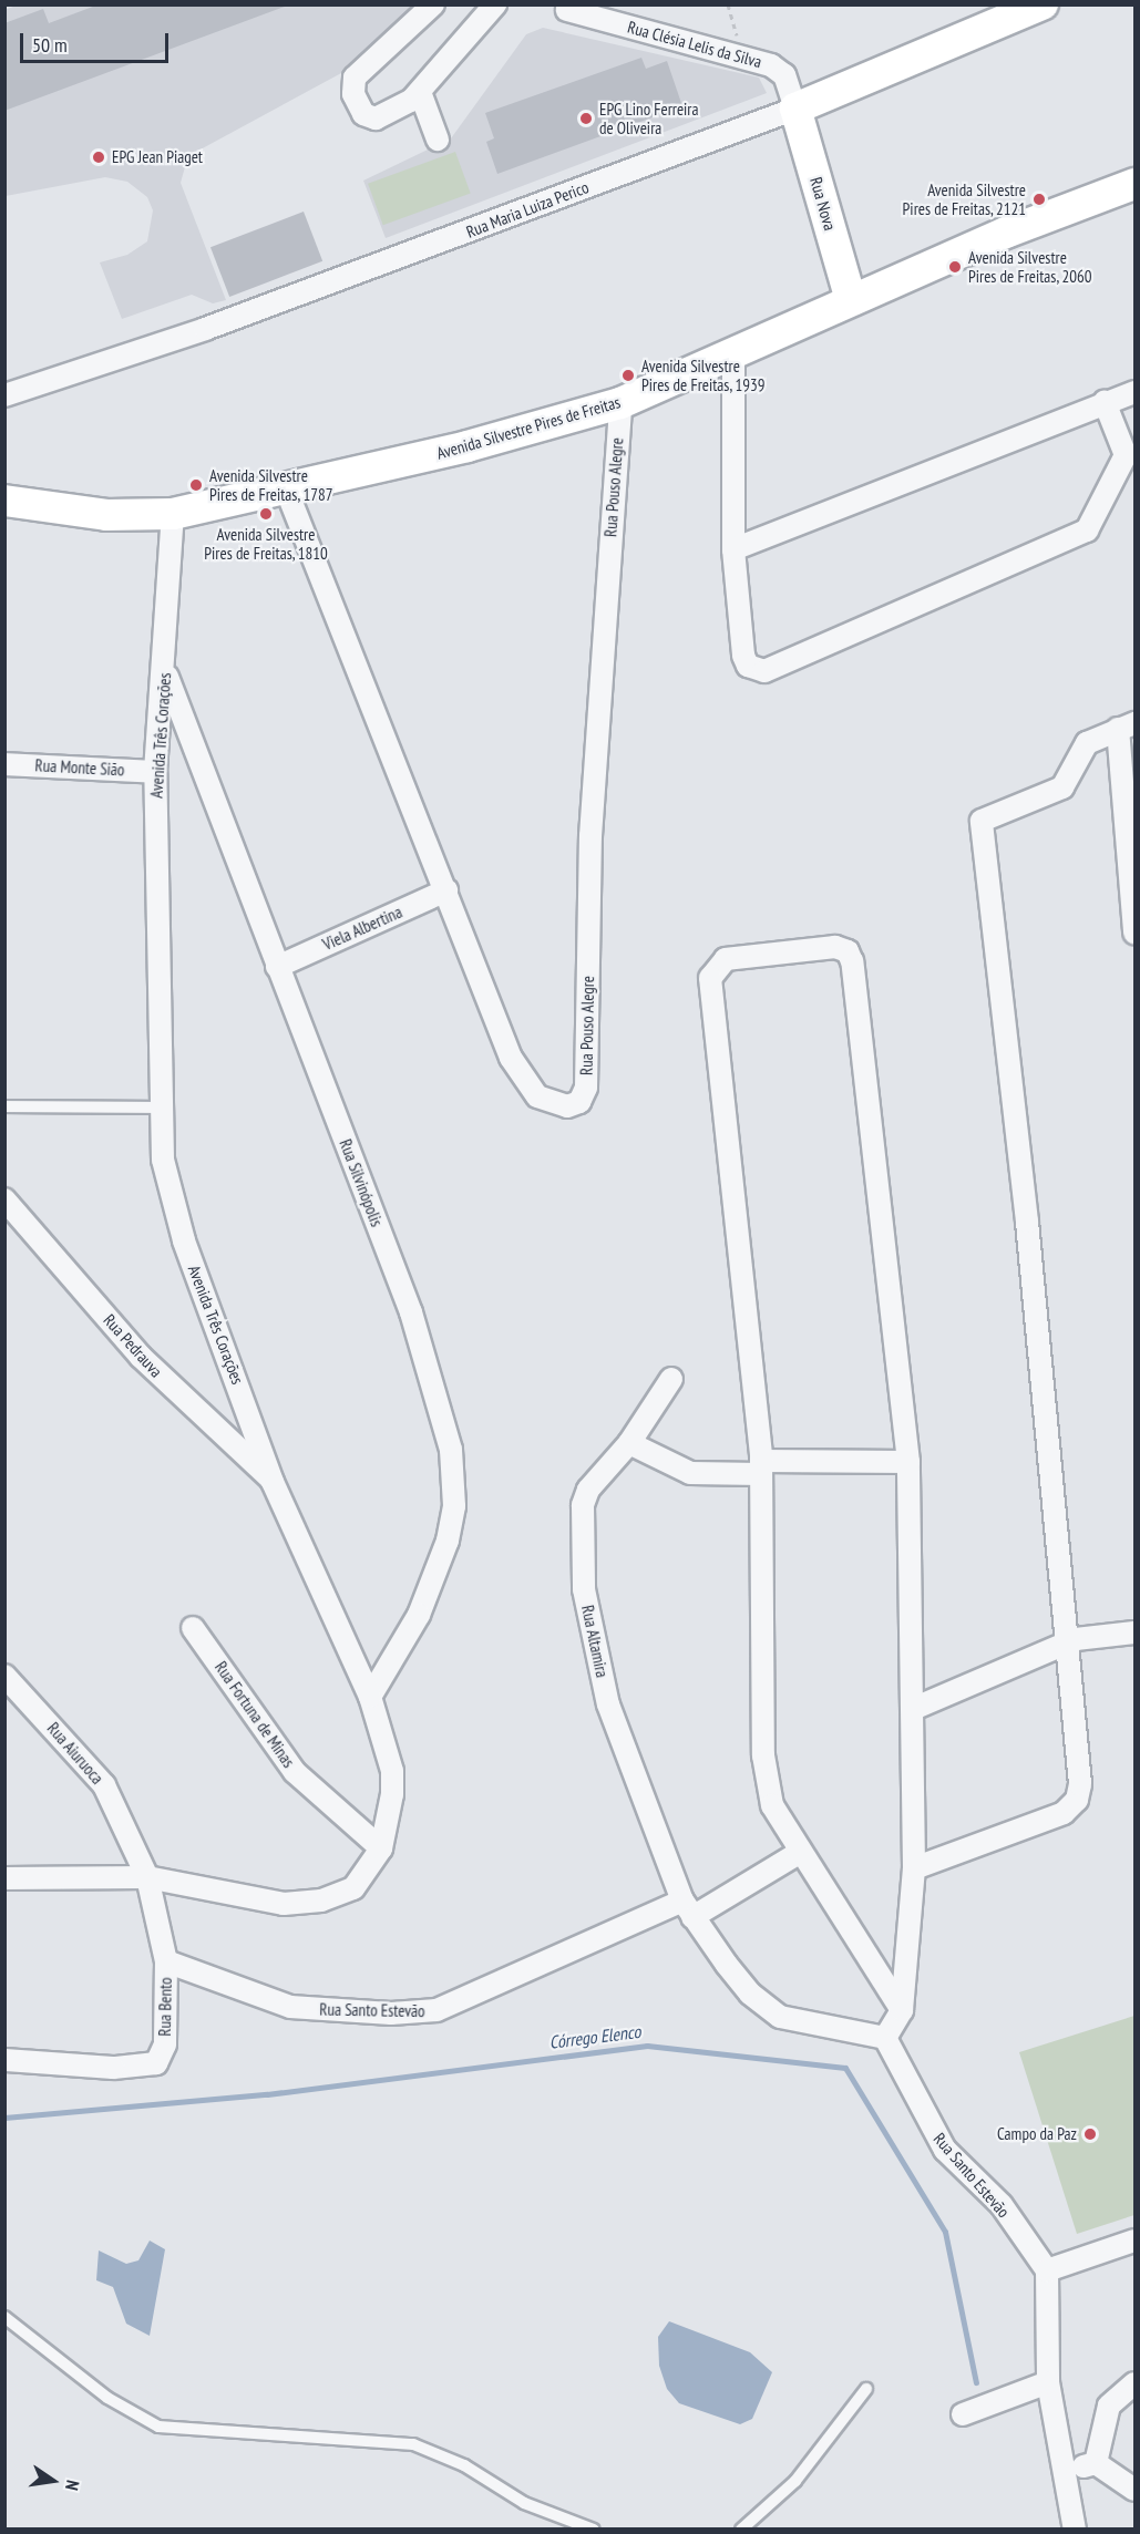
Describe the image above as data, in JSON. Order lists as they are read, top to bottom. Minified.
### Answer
{"streets":{"main road":["Rua Nova","Rua Maria Luiza Perico","Avenida Silvestre Pires de Freitas"],"street":["Rua Clésia Lelis da Silva","Rua Pouso Alegre","Avenida Três Corações","Rua Monte Sião","Viela Albertina","Rua Silvinópolis","Rua Pedrauva","Rua Altamira","Rua Fortuna de Minas","Rua Aiuruoca","Rua Bento","Rua Santo Estevão"]},"crossings":[["Rua Clésia Lelis da Silva","Rua Nova"],["Rua Clésia Lelis da Silva","Rua Maria Luiza Perico"],["Rua Nova","Rua Maria Luiza Perico"],["Rua Nova","Avenida Silvestre Pires de Freitas"],["Avenida Silvestre Pires de Freitas","Rua Pouso Alegre"],["Avenida Silvestre Pires de Freitas","Avenida Três Corações"],["Rua Pouso Alegre","Viela Albertina"],["Avenida Três Corações","Rua Monte Sião"],["Avenida Três Corações","Rua Silvinópolis"],["Avenida Três Corações","Rua Pedrauva"],["Avenida Três Corações","Rua Fortuna de Minas"],["Avenida Três Corações","Rua Aiuruoca"],["Avenida Três Corações","Rua Bento"],["Viela Albertina","Rua Silvinópolis"],["Rua Altamira","Rua Santo Estevão"],["Rua Aiuruoca","Rua Bento"],["Rua Bento","Rua Santo Estevão"]],"water":["Córrego Elenco"],"places":["EPG Lino Ferreira de Oliveira","EPG Jean Piaget","Avenida Silvestre Pires de Freitas, 2121","Avenida Silvestre Pires de Freitas, 2060","Avenida Silvestre Pires de Freitas, 1939","Avenida Silvestre Pires de Freitas, 1787","Avenida Silvestre Pires de Freitas, 1810","Campo da Paz"],"scale_bar":"50 m","north":"right"}
